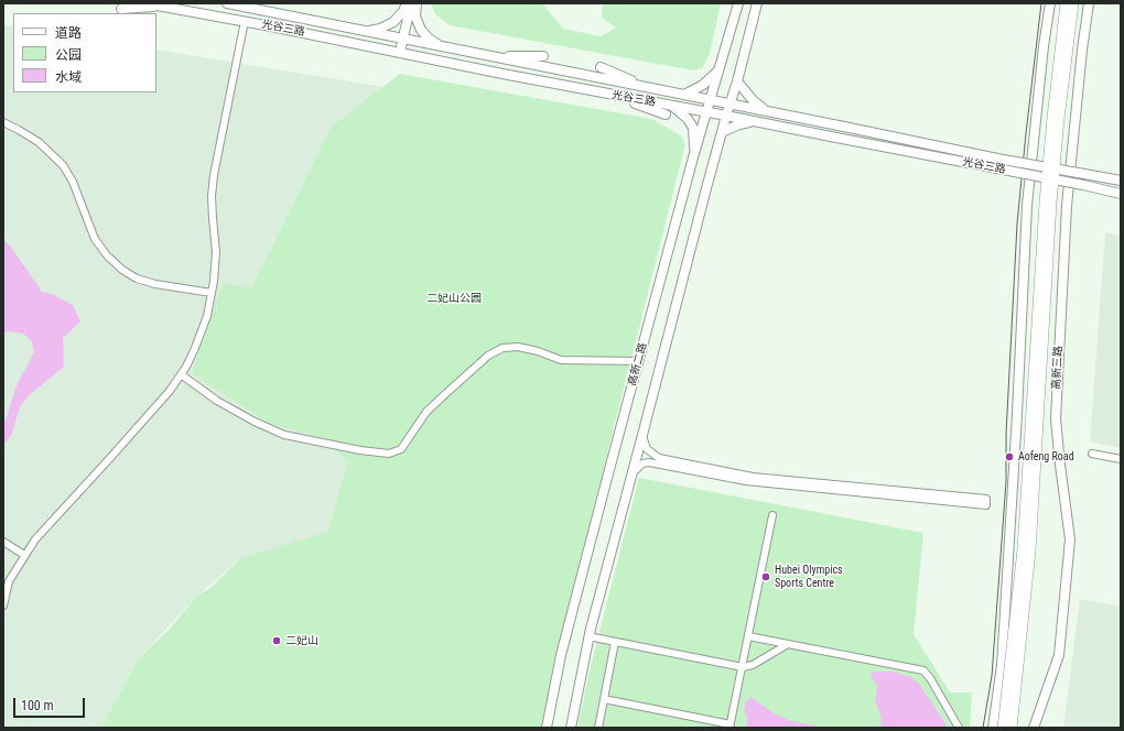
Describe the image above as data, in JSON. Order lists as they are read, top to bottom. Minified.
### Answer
{"streets":{"highway":["高新三路"],"main road":["光谷三路","高新二路"]},"crossings":[["光谷三路","高新二路"]],"parks":["二妃山公园"],"places":["Aofeng Road","Hubei Olympics Sports Centre","二妃山"],"legend":["道路","公园","水域"],"scale_bar":"100 m"}
